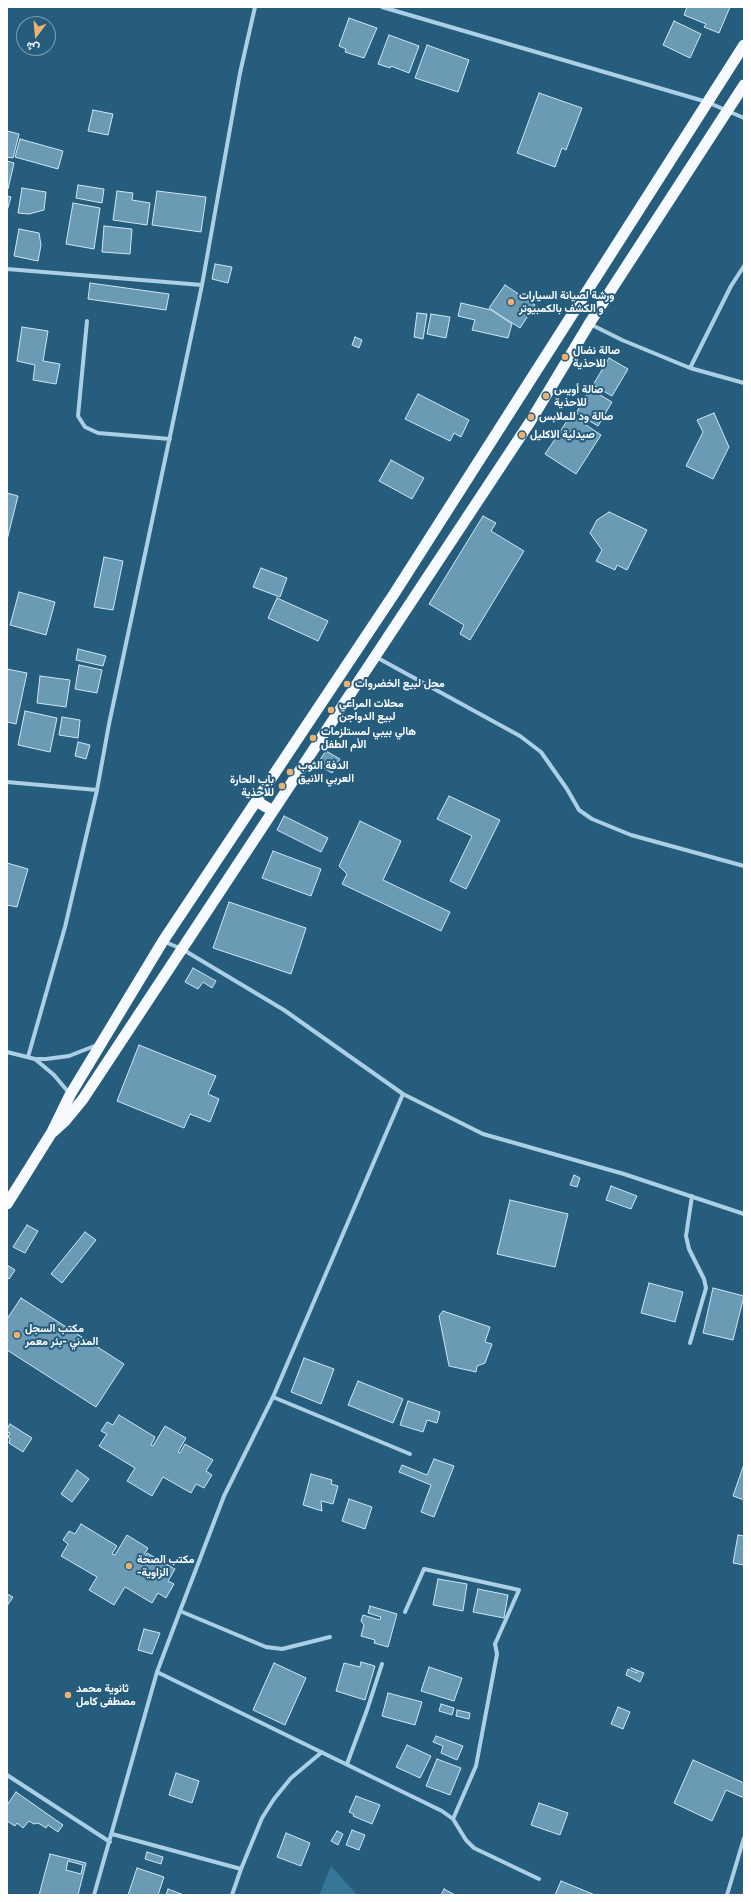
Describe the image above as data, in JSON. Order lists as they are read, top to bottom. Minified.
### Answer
{"places":["ورشة لصيانة السيارات و الكشف بالكمبيوتر","صالة نضال للاحذية","صالة أويس للاحذية","صالة ود للملابس","صيدلية الاكليل","محل لبيع الخضروات","محلات المراعي لبيع الدواجن","هالي بيبي لمستلزمات الأم الطفل","الدفة الثوب العربي الانيق","باب الحارة للاحذية","مكتب السجل المدني -بئر معمر","مكتب الصحة -الزاوية","ثانوية محمد مصطفى كامل"],"north":"bottom"}
